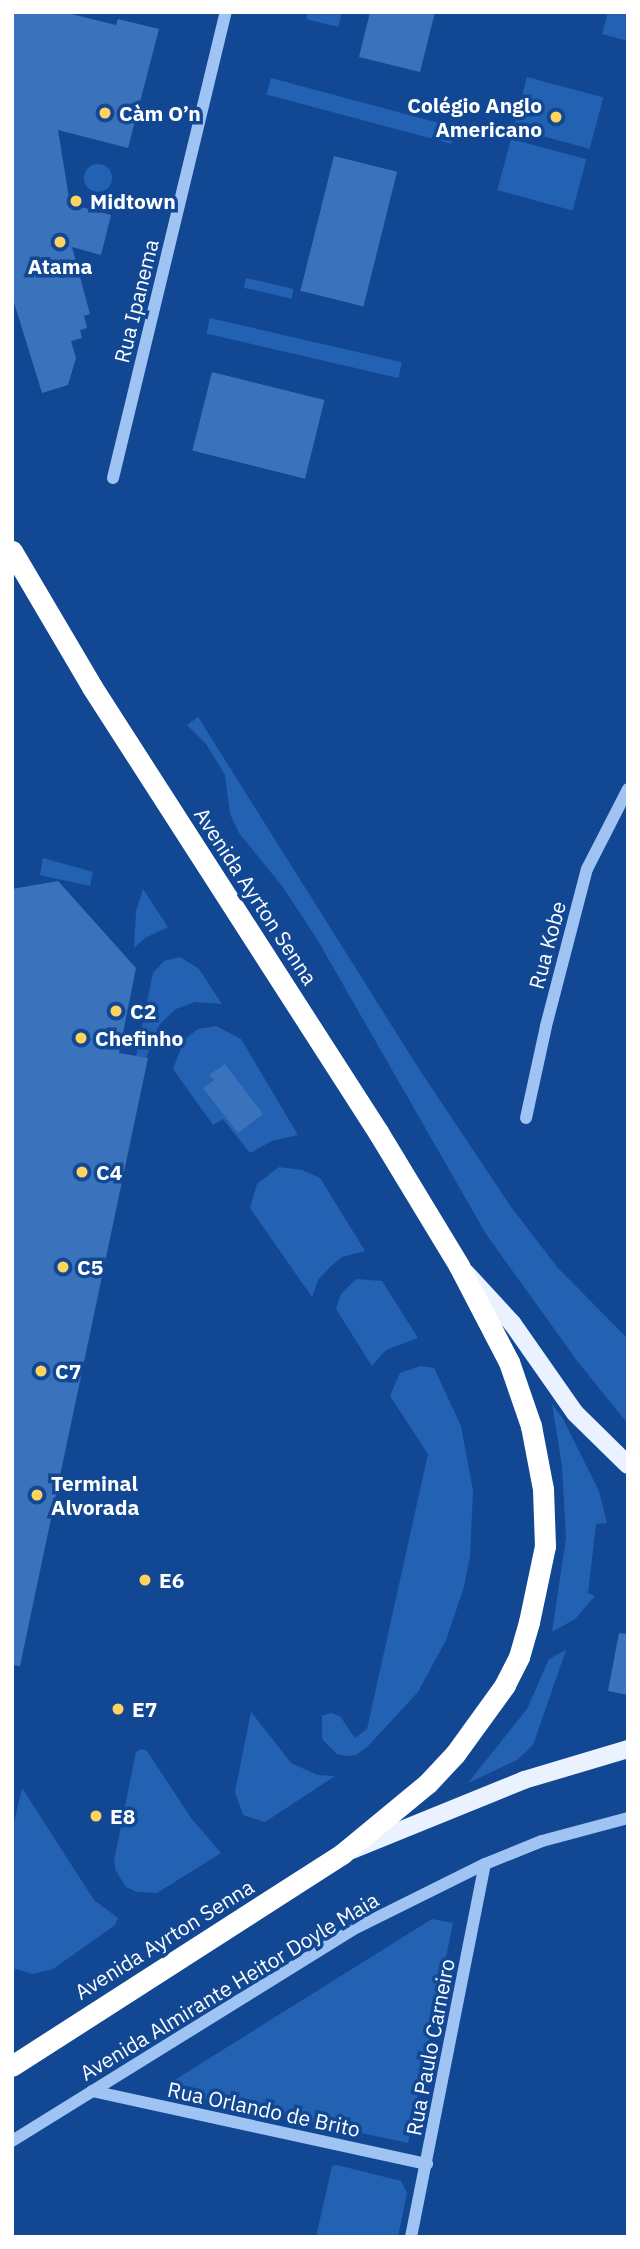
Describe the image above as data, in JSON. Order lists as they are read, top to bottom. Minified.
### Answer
{"streets":{"highway":["Avenida Ayrton Senna"],"street":["Rua Ipanema","Rua Kobe","Avenida Almirante Heitor Doyle Maia","Rua Paulo Carneiro","Rua Orlando de Brito"]},"crossings":[["Avenida Almirante Heitor Doyle Maia","Rua Paulo Carneiro"],["Avenida Almirante Heitor Doyle Maia","Rua Orlando de Brito"],["Rua Paulo Carneiro","Rua Orlando de Brito"]],"places":["Càm O’n","Colégio Anglo Americano","Midtown","Atama","C2","Chefinho","C4","C5","C7","Terminal Alvorada","E6","E7","E8"]}
